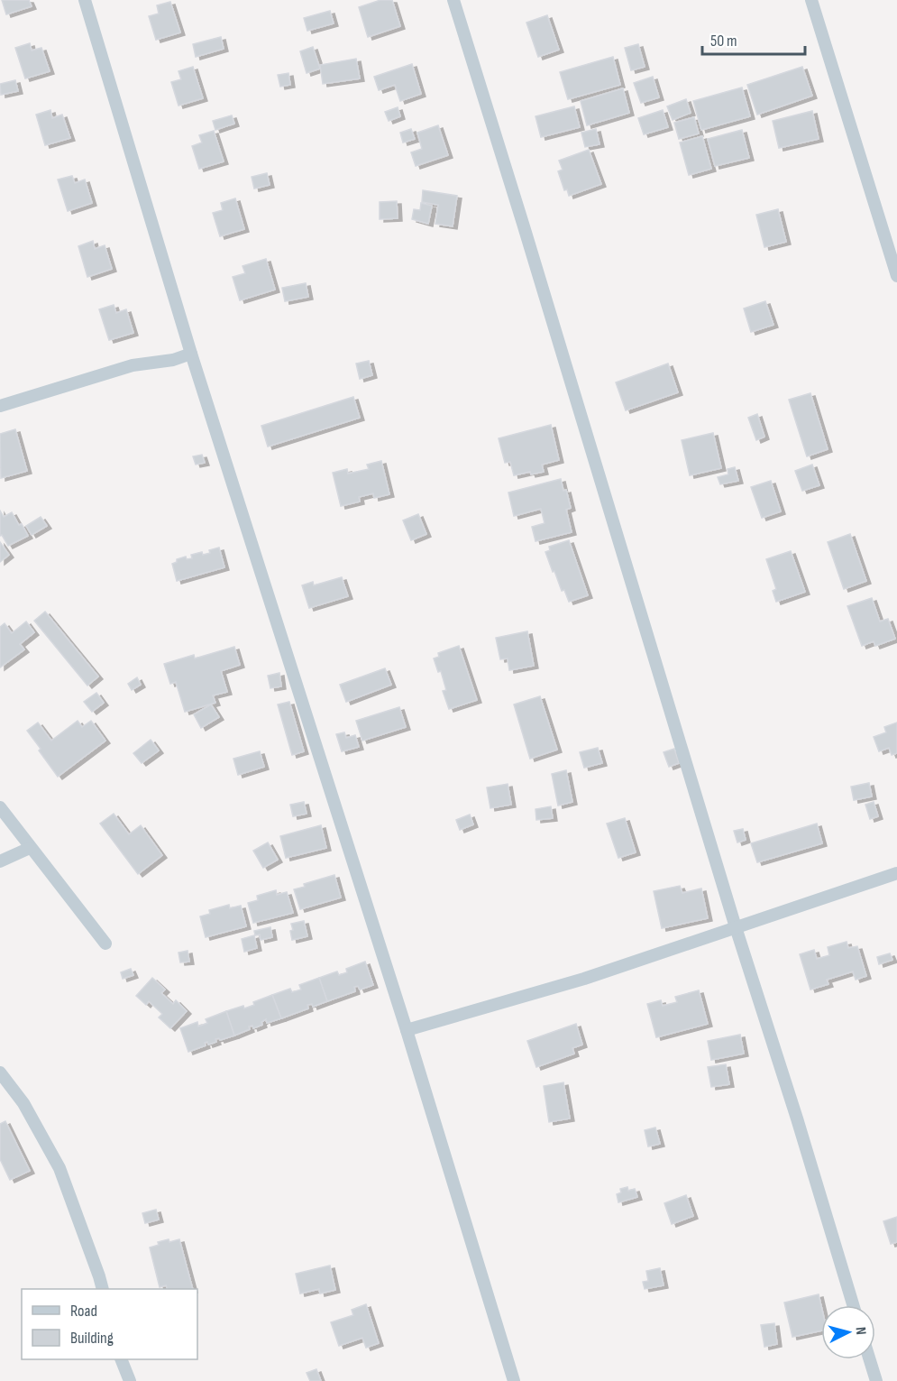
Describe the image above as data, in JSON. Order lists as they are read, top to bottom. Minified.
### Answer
{"legend":["Road","Building"],"scale_bar":"50 m","north":"right"}
